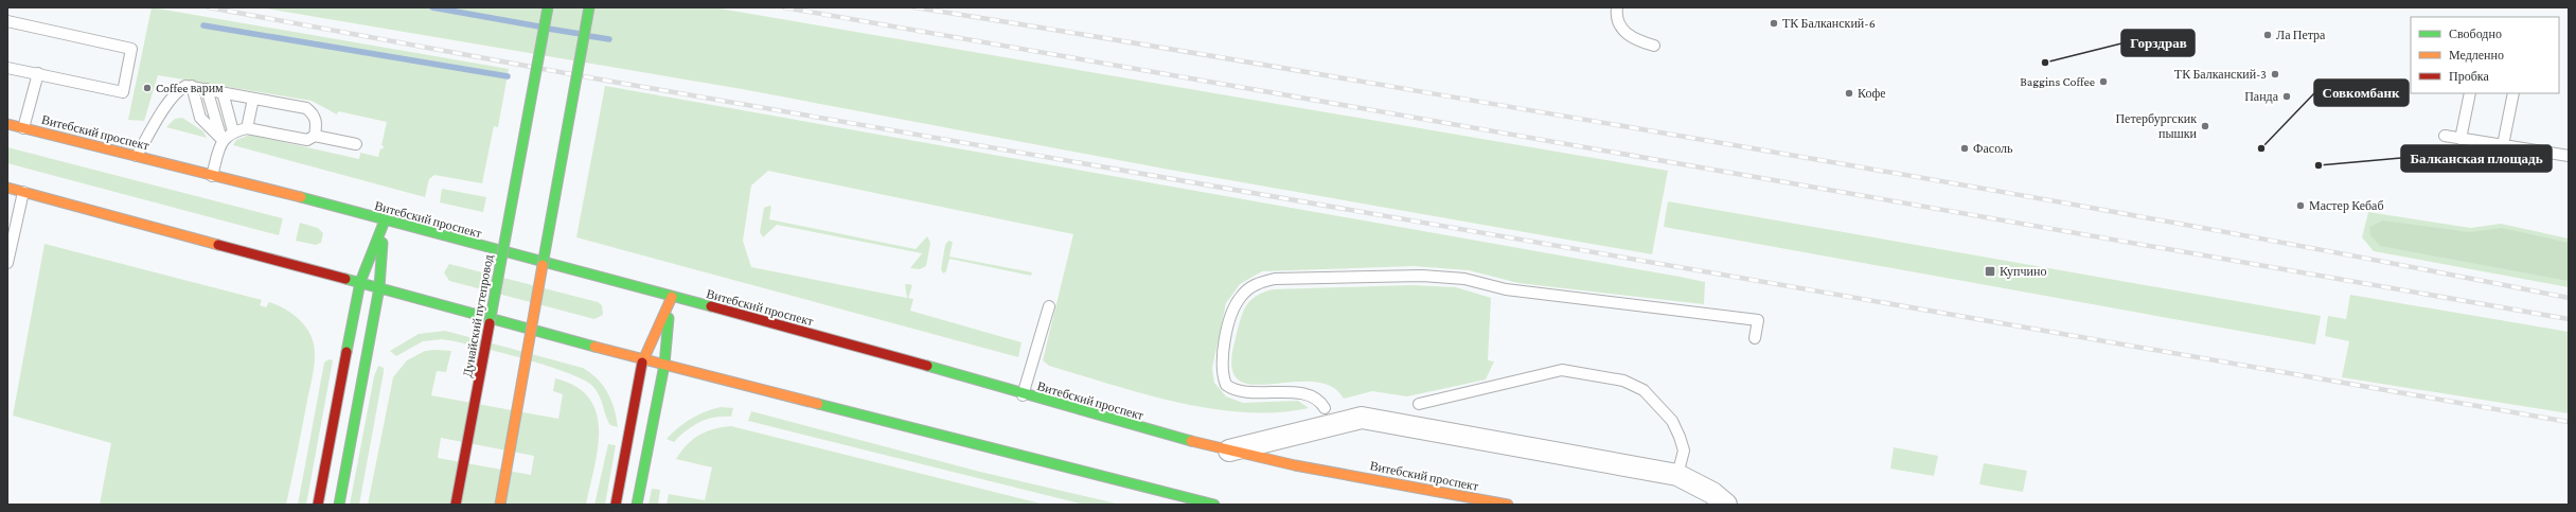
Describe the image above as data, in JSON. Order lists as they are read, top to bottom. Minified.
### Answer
{"streets":{"main road":["Витебский проспект","Дунайский путепровод"]},"places":{"other":["ТК Балканский-6","Ла Петра","Горздрав","ТК Балканский-3","Baggins Coffee","Coffee варим","Кофе","Панда","Петербургскик пышки","Фасоль","Совкомбанк","Балканская площадь","Мастер Кебаб"],"transit":["Купчино"]},"legend":["Свободно","Медленно","Пробка"]}
